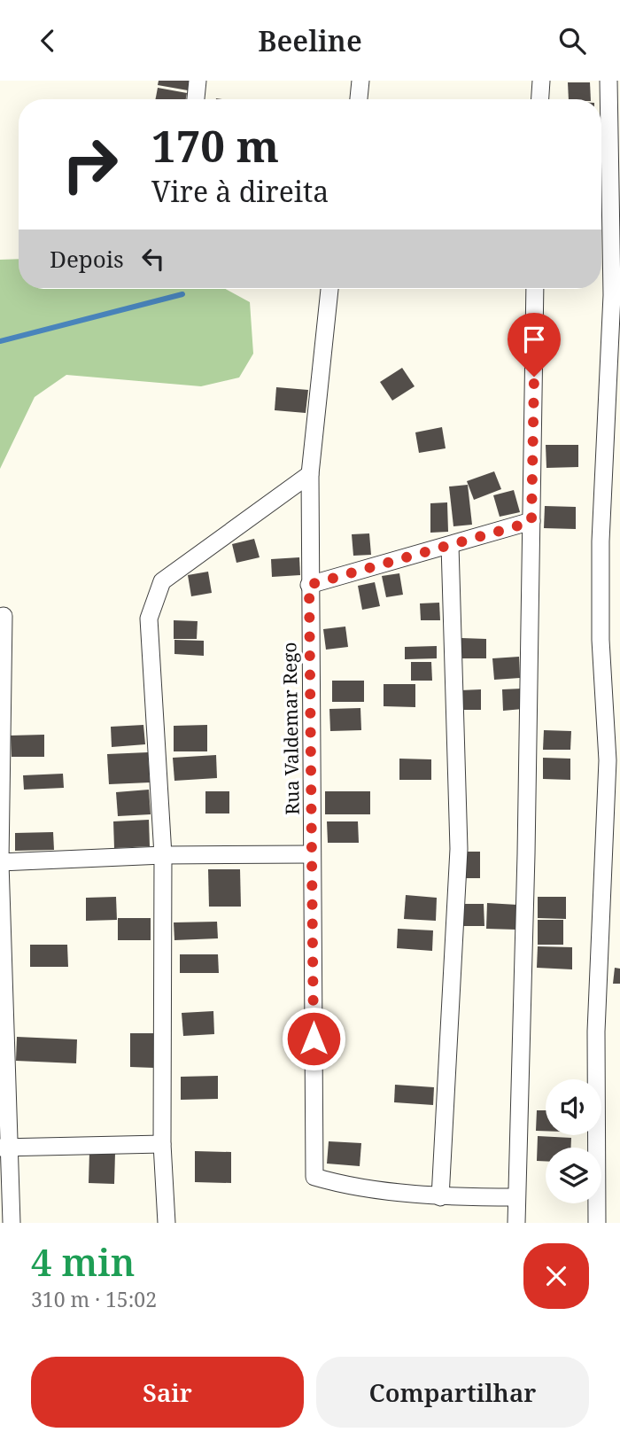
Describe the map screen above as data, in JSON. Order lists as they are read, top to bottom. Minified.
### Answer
{"streets":{"street":["Rua Valdemar Rego"]},"page":{"header":"Beeline","turn":["170 m","Vire à direita"],"then":"Depois","heading":["4 min","310 m · 15:02"],"buttons":["Sair","Compartilhar"]}}
